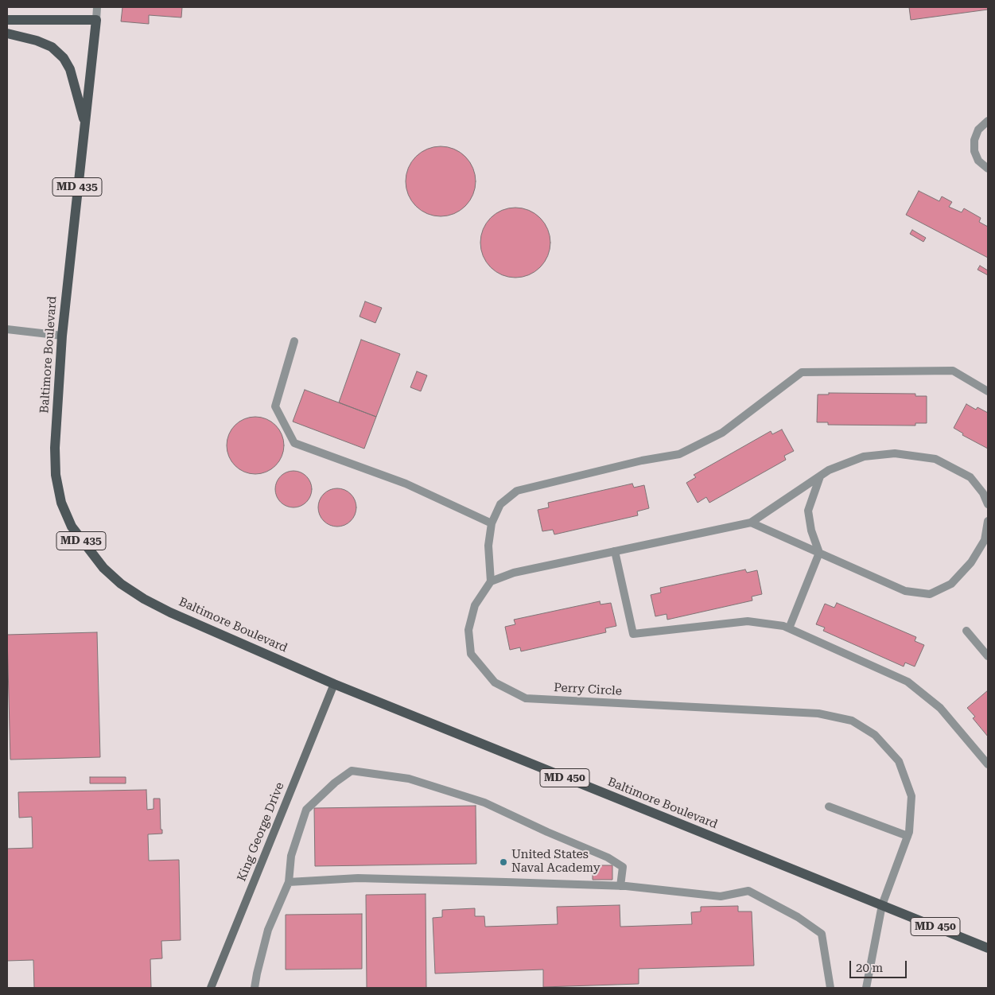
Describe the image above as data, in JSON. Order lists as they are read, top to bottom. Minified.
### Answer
{"streets":{"main road":["MD 435","Baltimore Boulevard","MD 450","King George Drive"],"street":["Perry Circle"]},"crossings":[["Baltimore Boulevard","Perry Circle"],["Baltimore Boulevard","MD 450"],["Baltimore Boulevard","King George Drive"],["Perry Circle","MD 450"]],"places":["United States Naval Academy"],"scale_bar":"20 m"}
